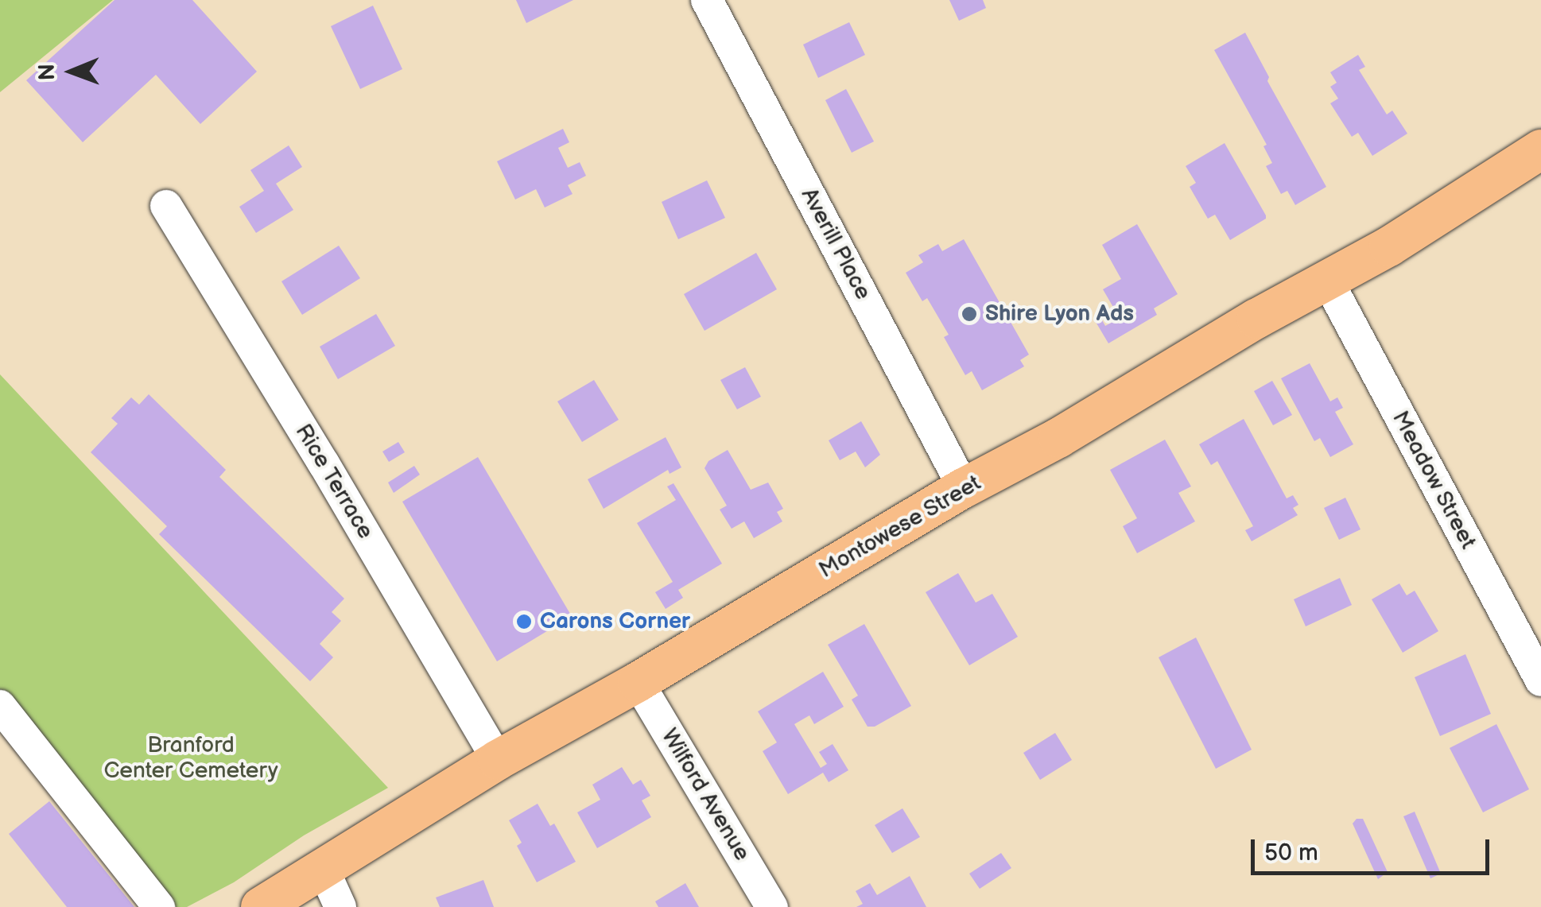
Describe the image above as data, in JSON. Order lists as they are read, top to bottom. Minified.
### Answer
{"streets":{"main road":["Montowese Street"],"street":["Averill Place","Meadow Street","Rice Terrace","Wilford Avenue"]},"crossings":[["Averill Place","Montowese Street"],["Meadow Street","Montowese Street"],["Rice Terrace","Montowese Street"],["Montowese Street","Wilford Avenue"]],"parks":["Branford Center Cemetery"],"places":["Shire Lyon Ads","Carons Corner"],"scale_bar":"50 m","north":"left"}
